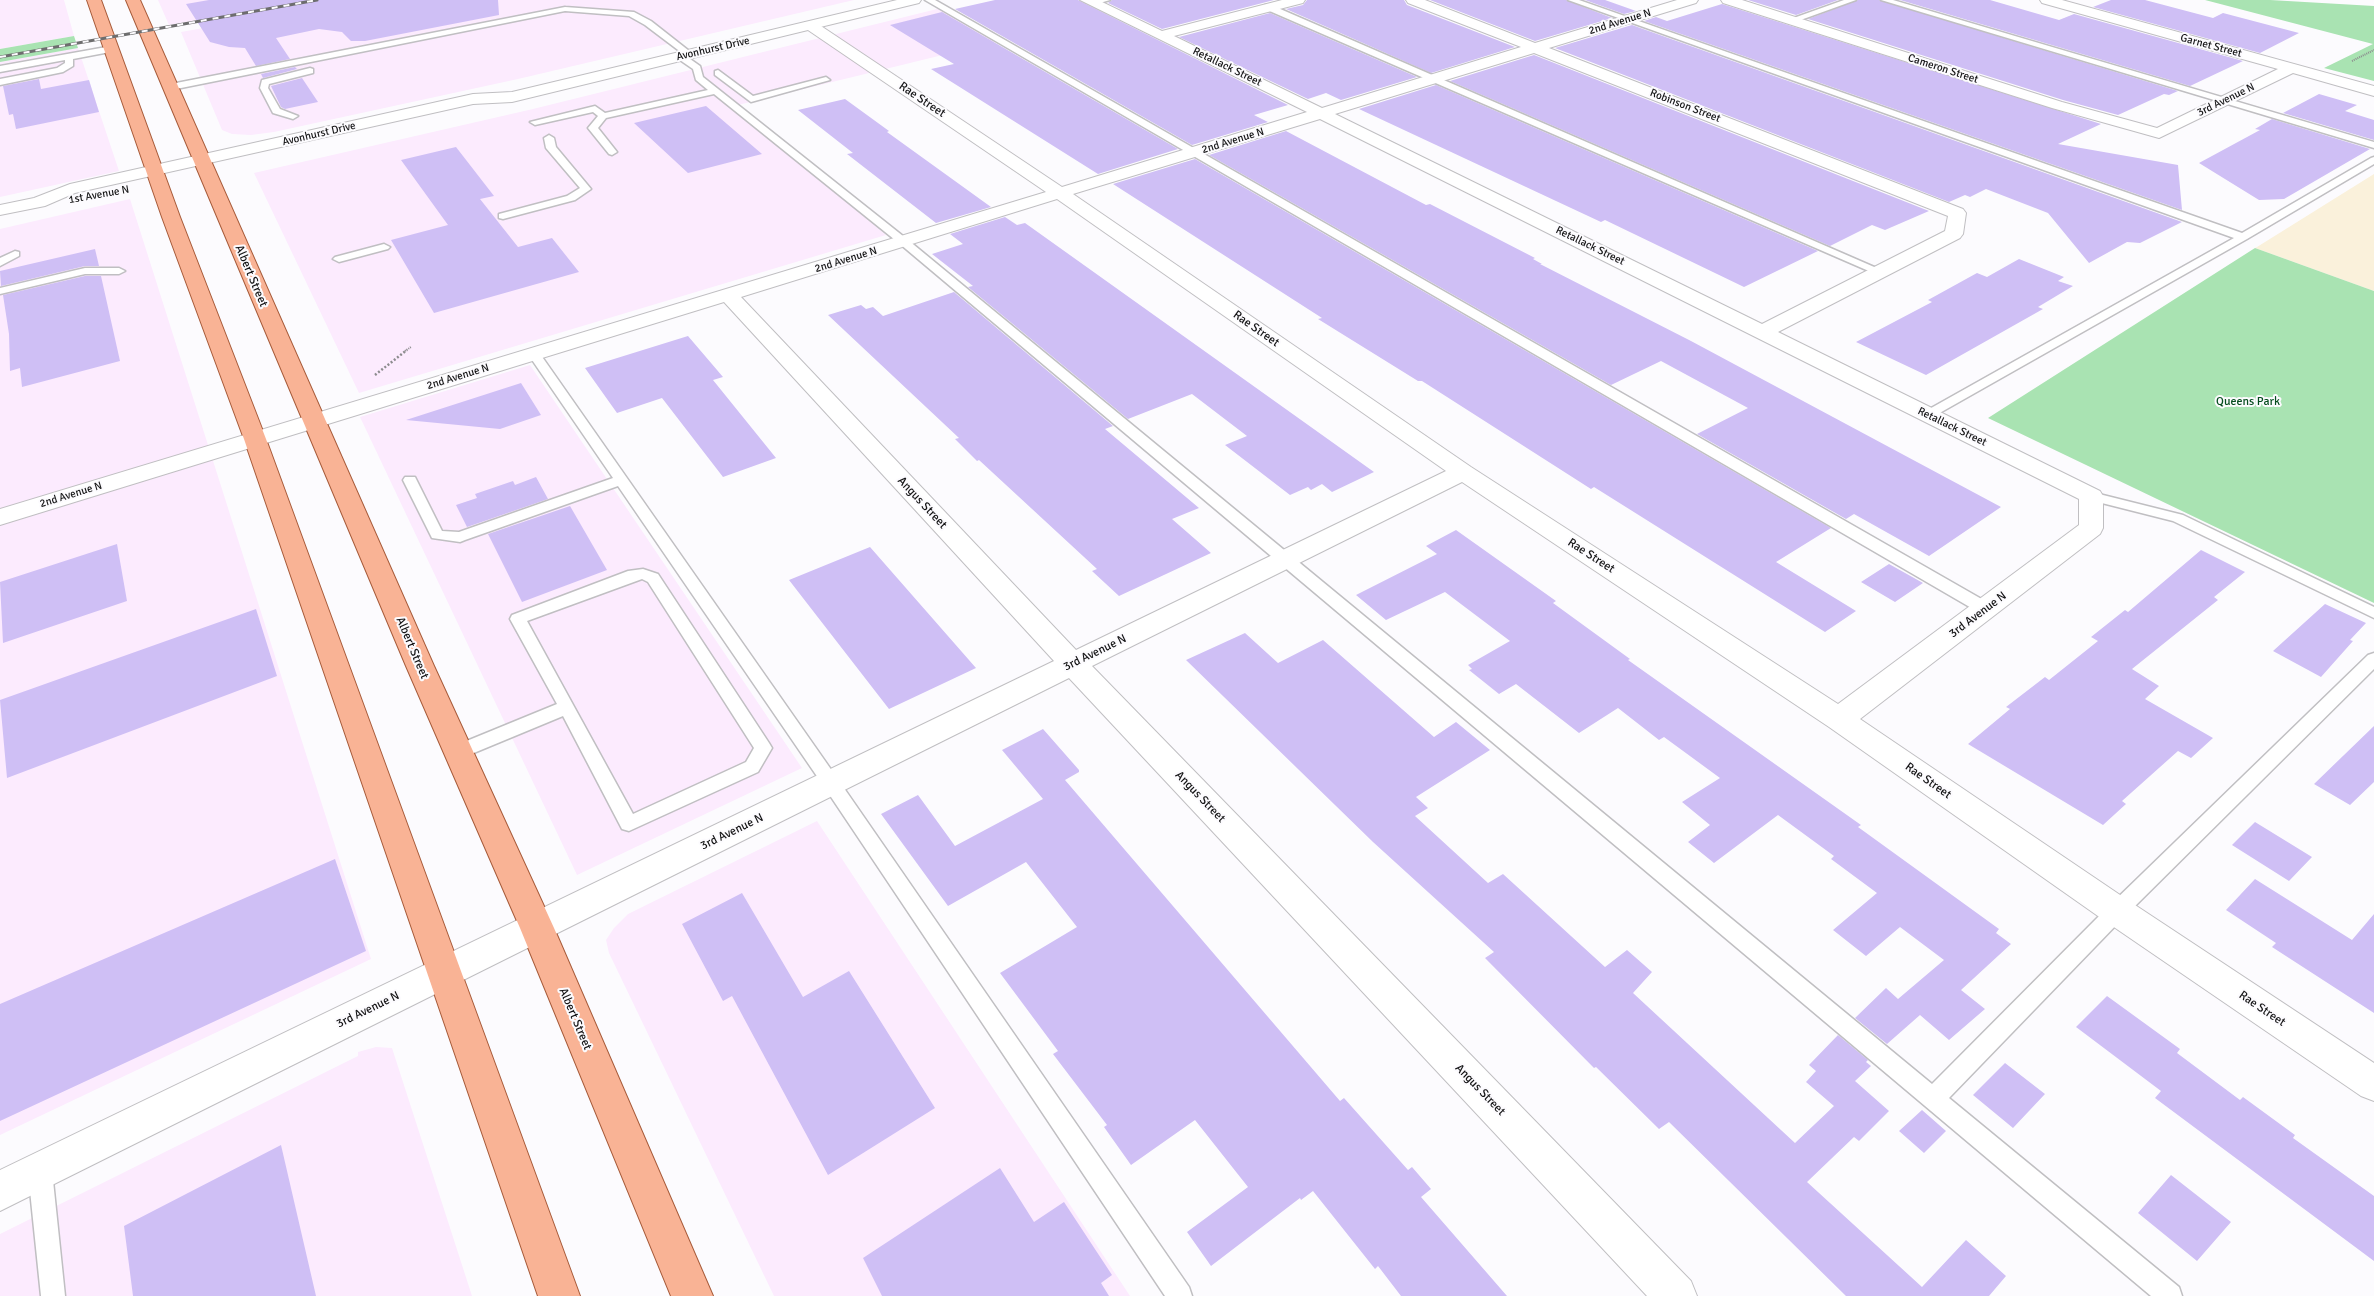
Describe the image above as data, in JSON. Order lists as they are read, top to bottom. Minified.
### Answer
{"streets":{"main road":["Albert Street"],"street":["2nd Avenue N","Garnet Street","Avonhurst Drive","Retallack Street","Cameron Street","Rae Street","3rd Avenue N","Robinson Street","1st Avenue N","Angus Street"]},"crossings":[["2nd Avenue N","Retallack Street"],["2nd Avenue N","Rae Street"],["2nd Avenue N","Robinson Street"],["2nd Avenue N","Albert Street"],["2nd Avenue N","Angus Street"],["Garnet Street","3rd Avenue N"],["Avonhurst Drive","Rae Street"],["Avonhurst Drive","1st Avenue N"],["Avonhurst Drive","Albert Street"],["Retallack Street","3rd Avenue N"],["Cameron Street","3rd Avenue N"],["Rae Street","3rd Avenue N"],["3rd Avenue N","Albert Street"],["3rd Avenue N","Angus Street"]],"parks":["Queens Park"]}
